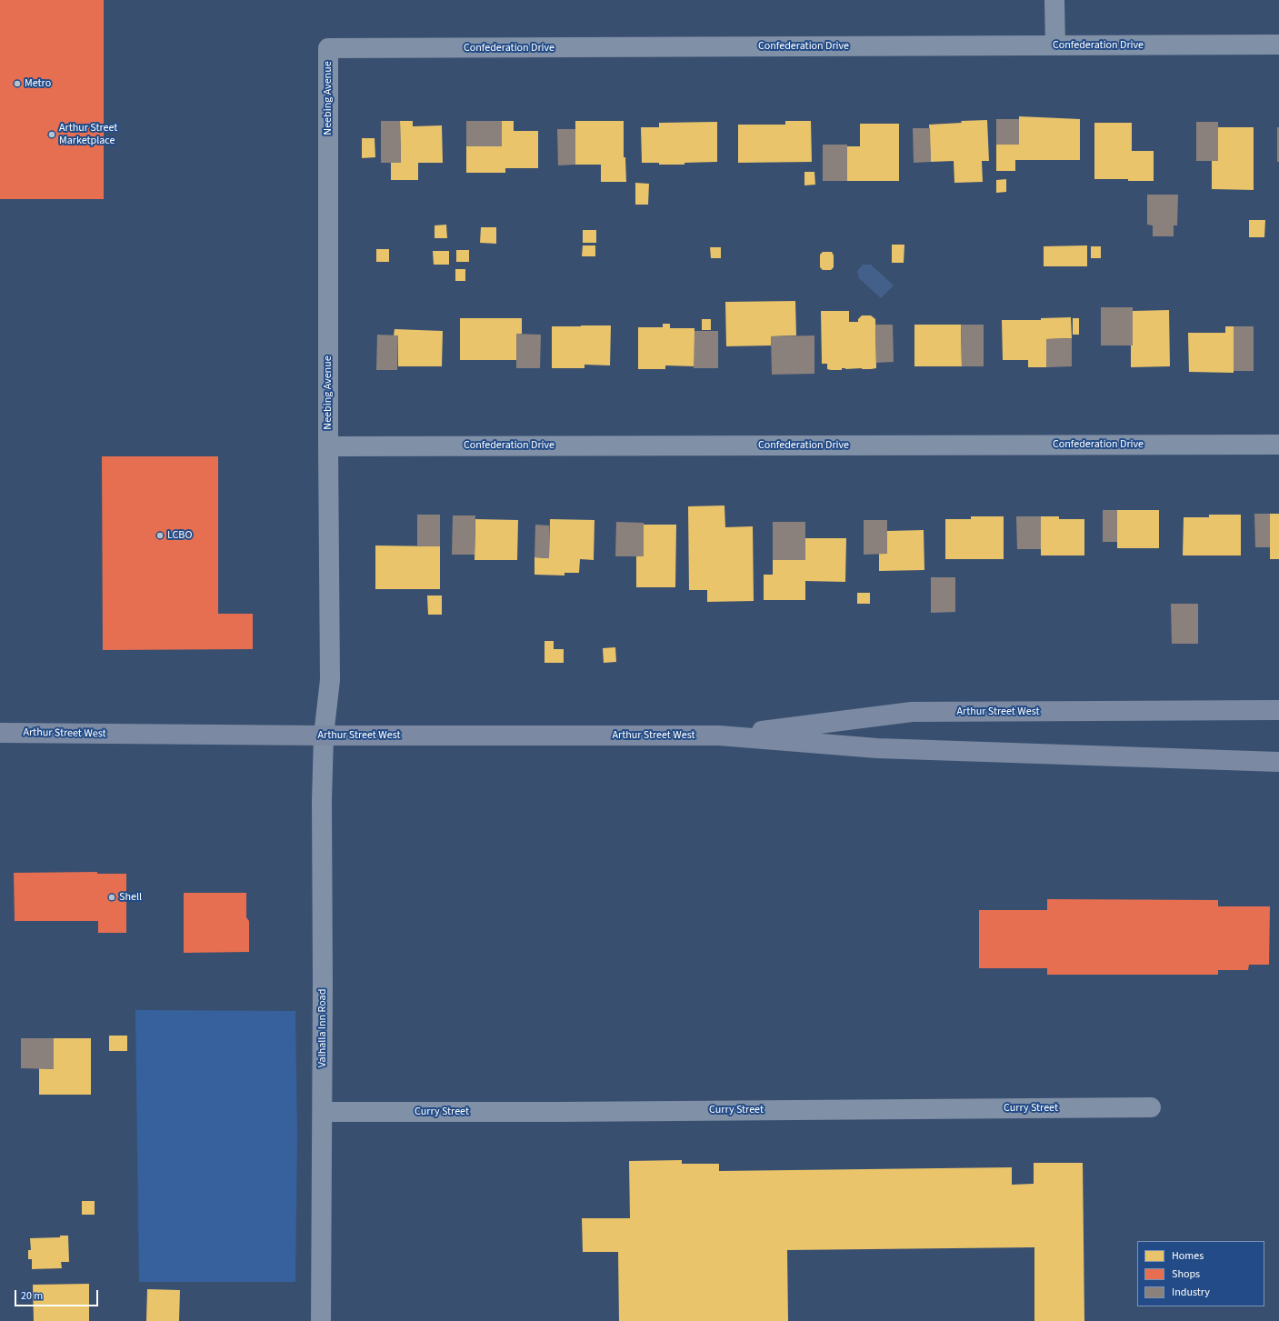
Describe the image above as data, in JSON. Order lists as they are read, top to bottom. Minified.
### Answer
{"streets":{"main road":["Arthur Street West"],"street":["Confederation Drive","Neebing Avenue","Valhalla Inn Road","Curry Street"]},"crossings":[["Confederation Drive","Neebing Avenue"],["Neebing Avenue","Arthur Street West"],["Neebing Avenue","Valhalla Inn Road"],["Arthur Street West","Valhalla Inn Road"],["Valhalla Inn Road","Curry Street"]],"places":["Metro","Arthur Street Marketplace","LCBO","Shell"],"legend":["Homes","Shops","Industry"],"scale_bar":"20 m"}
